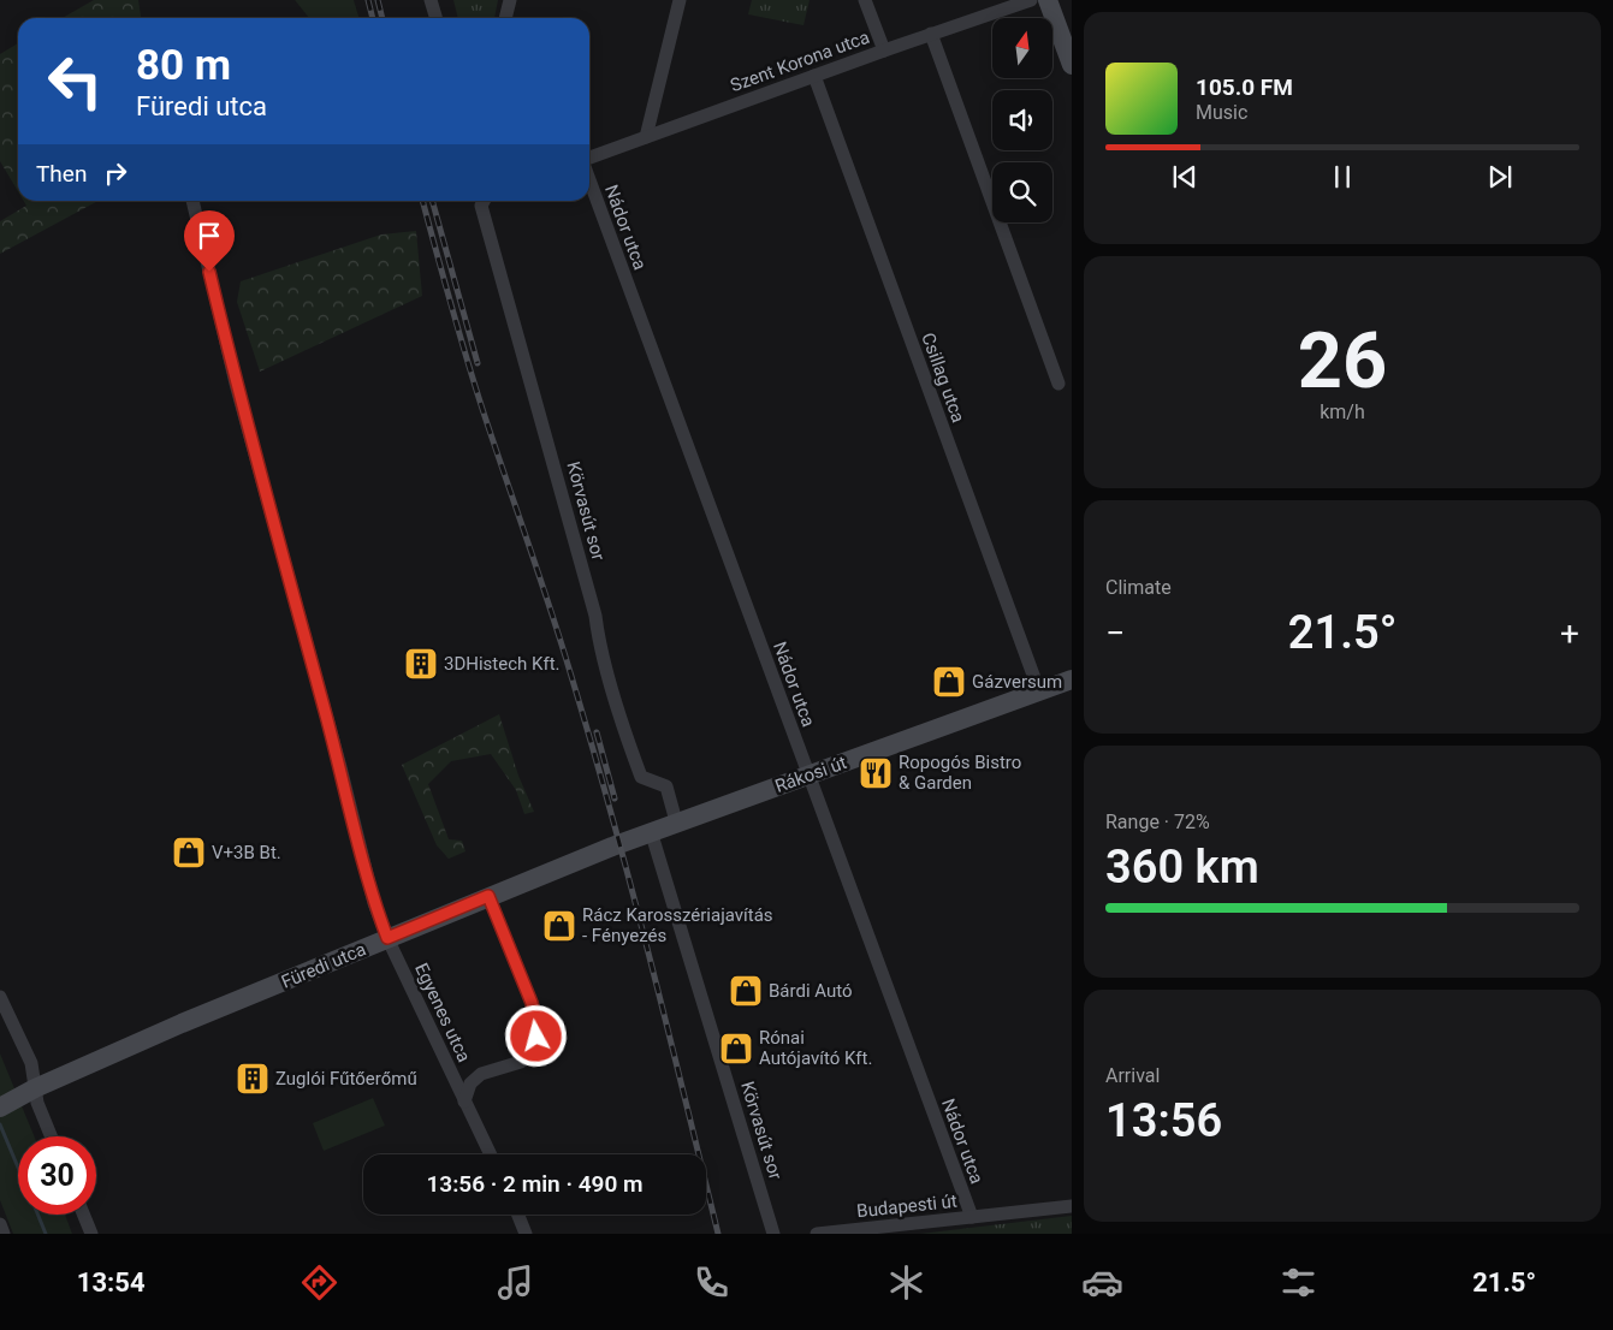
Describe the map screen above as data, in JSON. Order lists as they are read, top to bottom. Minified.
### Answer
{"streets":{"main road":["Rákosi út","Füredi utca"],"street":["Szent Korona utca","Nádor utca","Csillag utca","Körvasút sor","Egyenes utca","Budapesti út"]},"crossings":[["Szent Korona utca","Csillag utca"],["Nádor utca","Rákosi út"],["Nádor utca","Budapesti út"],["Csillag utca","Rákosi út"],["Körvasút sor","Rákosi út"],["Körvasút sor","Füredi utca"],["Rákosi út","Füredi utca"],["Füredi utca","Egyenes utca"]],"places":{"building":["3DHistech Kft.","Zuglói Fűtőerőmű"],"shop":["Gázversum","V+3B Bt.","Rácz Karosszériajavítás - Fényezés","Bárdi Autó","Rónai Autójavító Kft."],"restaurant":["Ropogós Bistro & Garden"]},"north":"top","page":{"turn":["80 m","Füredi utca"],"song":["105.0 FM","Music"],"then":"Then","tile":[["26","km/h"],"Climate",["Range · 72%","360 km"],["Arrival","13:56"]],"heat":["−","21.5°","+"],"limit":"30","trip":"13:56 · 2 min · 490 m","tabs":["13:54","21.5°"]}}
